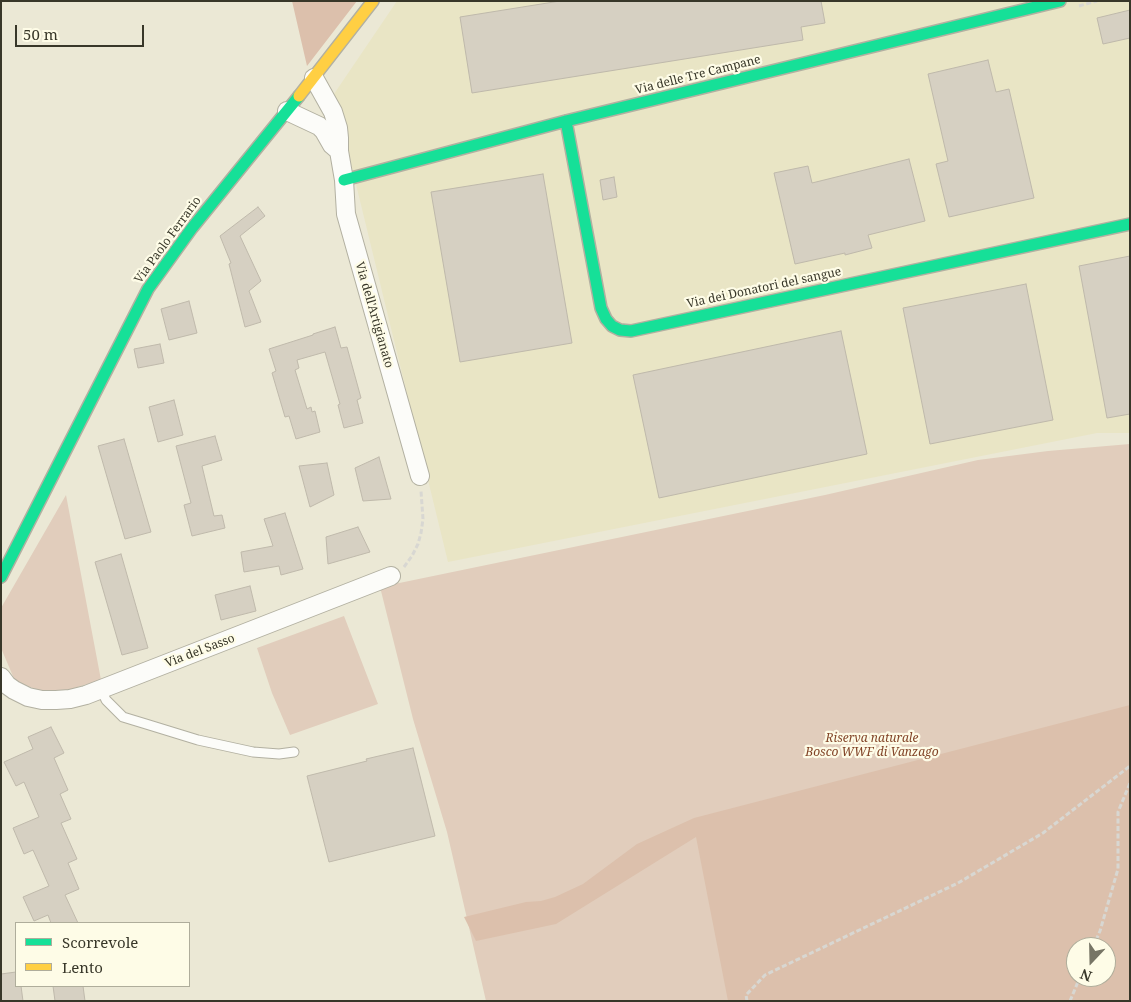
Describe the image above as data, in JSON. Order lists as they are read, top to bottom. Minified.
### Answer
{"streets":{"street":["Via delle Tre Campane","Via Paolo Ferrario","Via dei Donatori del sangue","Via dell'Artigianato","Via del Sasso"]},"crossings":[["Via delle Tre Campane","Via dei Donatori del sangue"],["Via delle Tre Campane","Via dell'Artigianato"],["Via Paolo Ferrario","Via dell'Artigianato"]],"parks":["Riserva naturale Bosco WWF di Vanzago"],"legend":["Scorrevole","Lento"],"scale_bar":"50 m","north":"bottom"}
